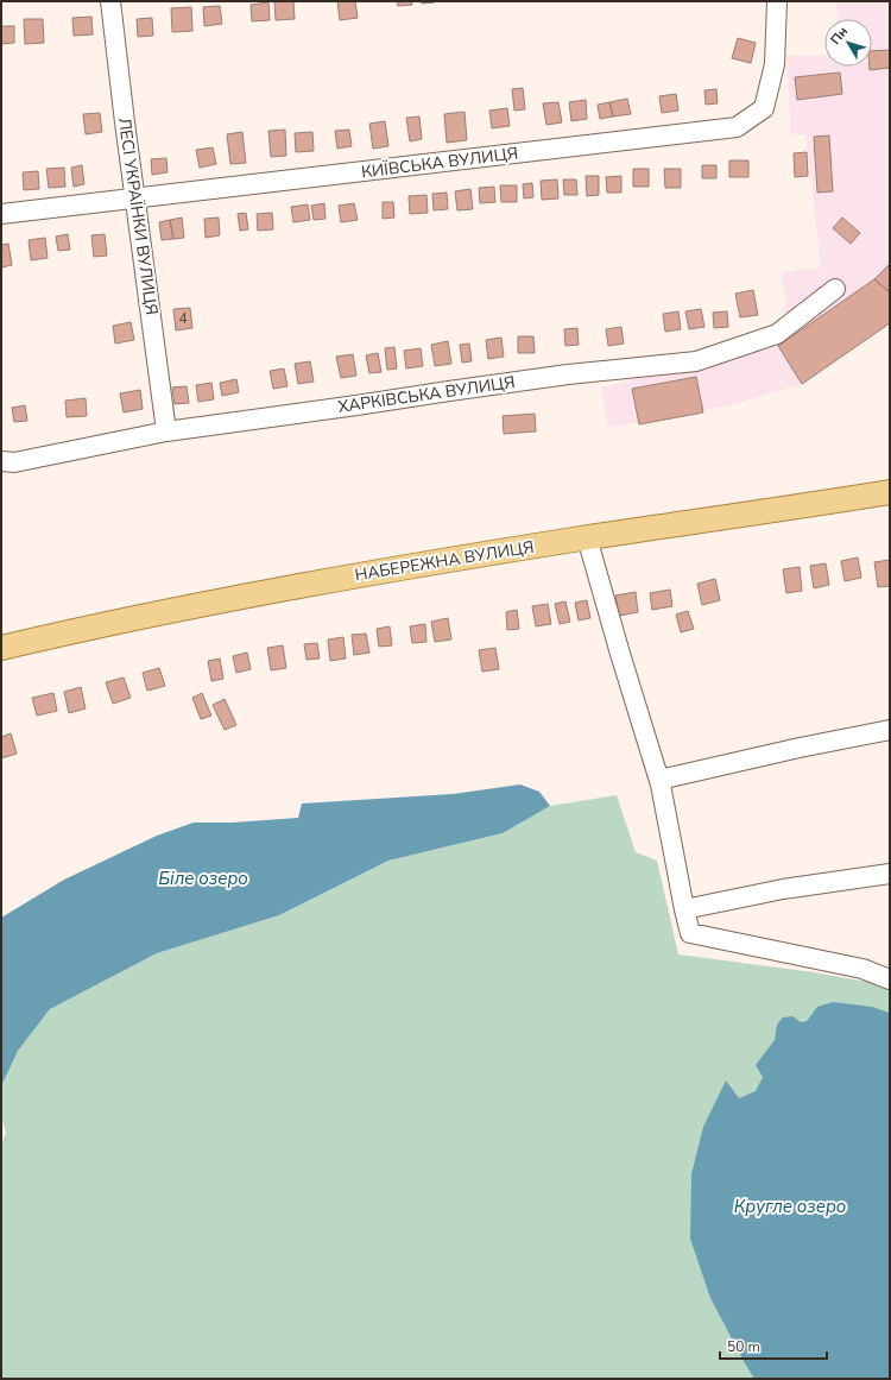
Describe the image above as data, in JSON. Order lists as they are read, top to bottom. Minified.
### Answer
{"streets":{"main road":["НАБЕРЕЖНА ВУЛИЦЯ"],"street":["КИЇВСЬКА ВУЛИЦЯ","ЛЕСІ УКРАЇНКИ ВУЛИЦЯ","ХАРКІВСЬКА ВУЛИЦЯ"]},"crossings":[["КИЇВСЬКА ВУЛИЦЯ","ЛЕСІ УКРАЇНКИ ВУЛИЦЯ"],["ЛЕСІ УКРАЇНКИ ВУЛИЦЯ","ХАРКІВСЬКА ВУЛИЦЯ"]],"water":["Біле озеро","Кругле озеро"],"house_numbers":["4"],"scale_bar":"50 m","north":"top left"}
